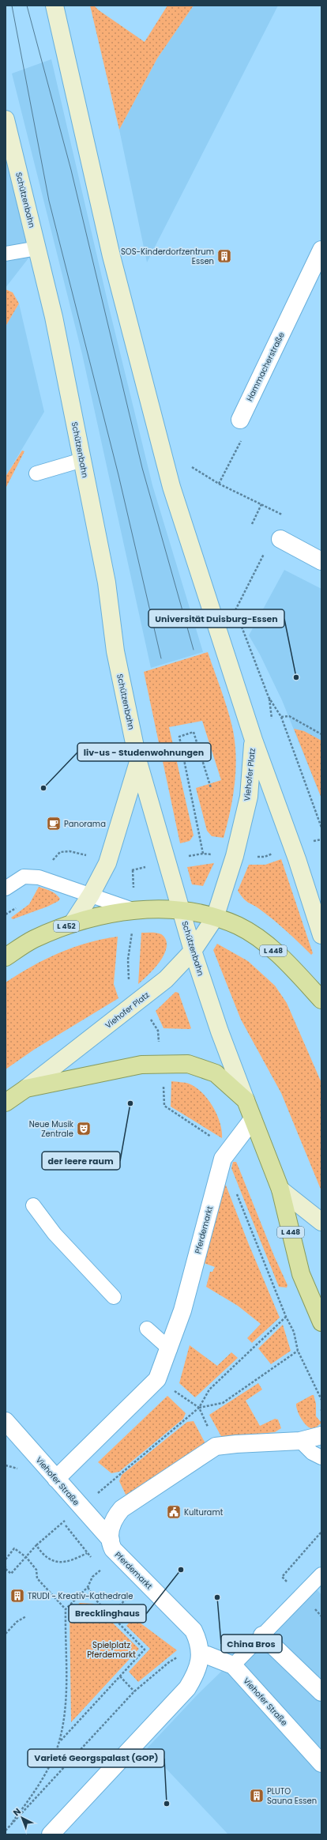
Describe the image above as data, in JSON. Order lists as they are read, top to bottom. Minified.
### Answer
{"streets":{"main road":["Schützenbahn","Viehofer Platz","L 452","L 448"],"street":["Hammacherstraße","Pferdemarkt","Viehofer Straße"]},"crossings":[["Schützenbahn","Viehofer Platz"],["Schützenbahn","L 452"],["Schützenbahn","L 448"],["Schützenbahn","Pferdemarkt"],["Viehofer Platz","L 448"],["L 452","L 448"],["Pferdemarkt","Viehofer Straße"]],"parks":["Spielplatz Pferdemarkt"],"places":{"building":["SOS-Kinderdorfzentrum Essen","TRUDI - Kreativ-Kathedrale","PLUTO Sauna Essen"],"other":["Universität Duisburg-Essen","liv-us - Studenwohnungen","der leere raum","Brecklinghaus","China Bros","Varieté Georgspalast (GOP)"],"cafe":["Panorama"],"theatre":["Neue Musik Zentrale"],"public building":["Kulturamt"]},"north":"top left"}
